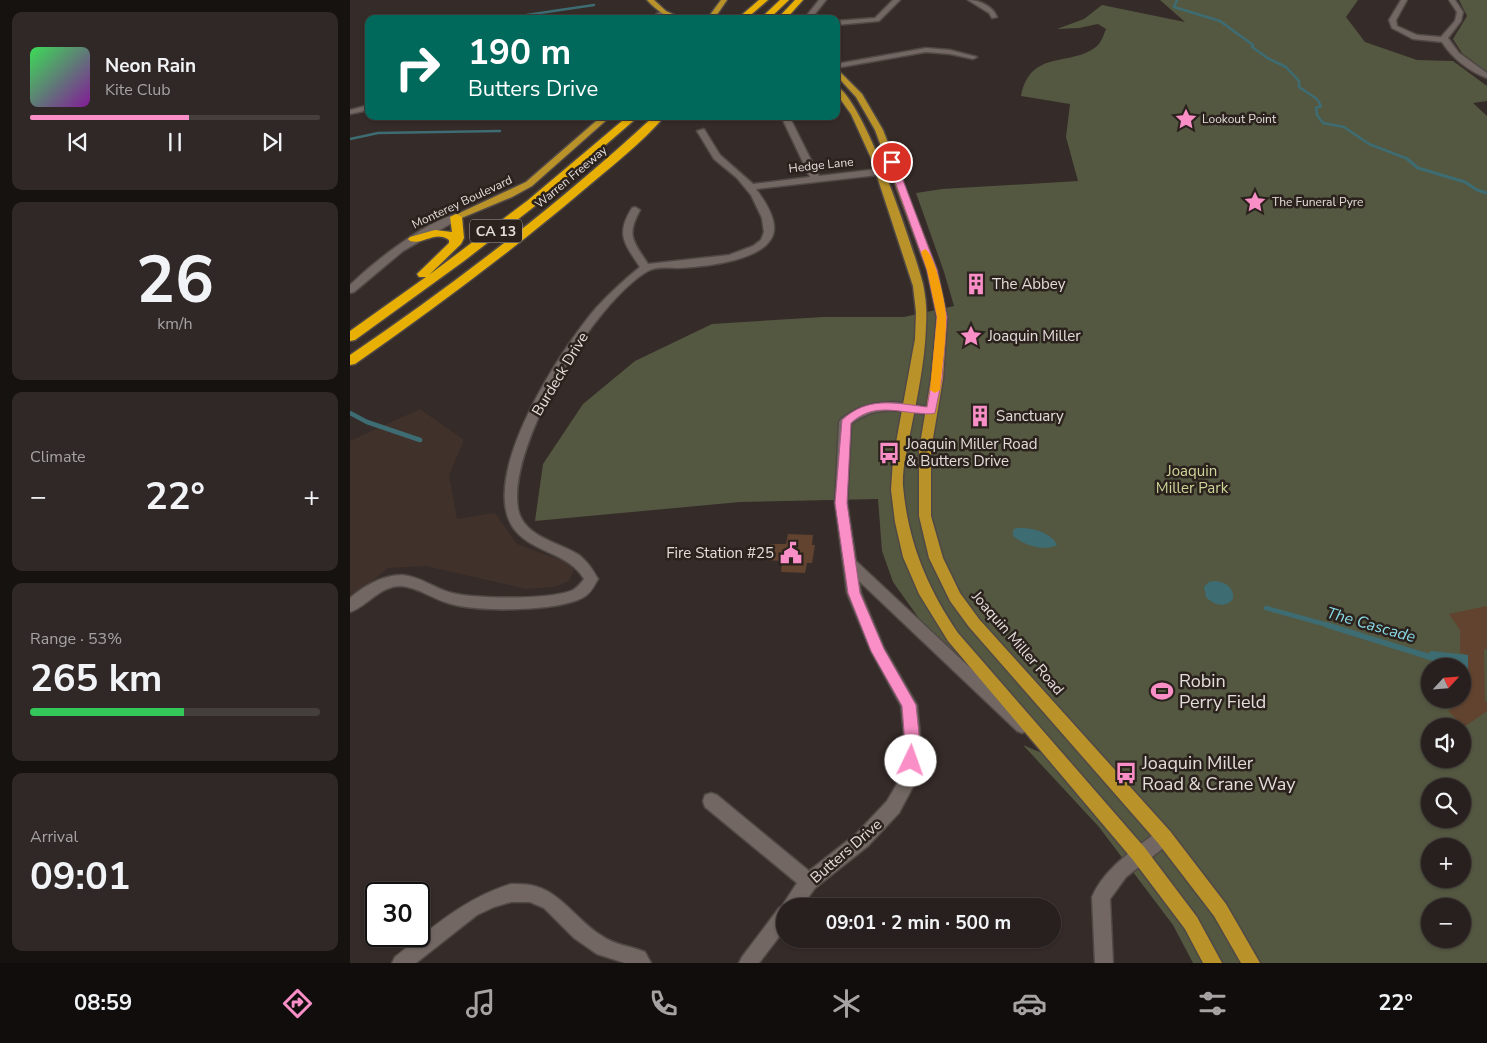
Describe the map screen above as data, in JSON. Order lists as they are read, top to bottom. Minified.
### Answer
{"streets":{"highway":["Warren Freeway","CA 13"],"main road":["Monterey Boulevard","Joaquin Miller Road"],"street":["Hedge Lane","Burdeck Drive","Butters Drive"]},"crossings":[["Hedge Lane","Joaquin Miller Road"],["Joaquin Miller Road","Butters Drive"]],"water":["The Cascade"],"parks":["Joaquin Miller Park"],"places":{"place":["Lookout Point","The Funeral Pyre","Joaquin Miller"],"building":["The Abbey","Sanctuary"],"bus stop":["Joaquin Miller Road & Butters Drive","Joaquin Miller Road & Crane Way"],"public building":["Fire Station #25"],"sports":["Robin Perry Field"]},"north":"top right","page":{"turn":["190 m","Butters Drive"],"song":["Neon Rain","Kite Club"],"tile":[["26","km/h"],"Climate",["Range · 53%","265 km"],["Arrival","09:01"]],"heat":["−","22°","+"],"map_buttons":["+","−"],"limit":"30","trip":"09:01 · 2 min · 500 m","tabs":["08:59","22°"]}}
